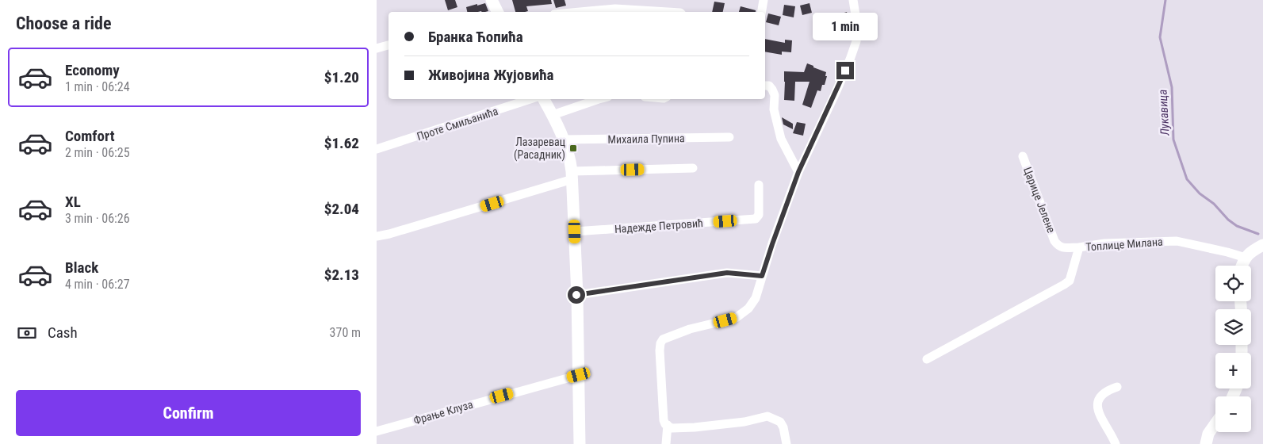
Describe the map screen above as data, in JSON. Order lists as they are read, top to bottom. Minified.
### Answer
{"streets":{"street":["Проте Смиљанића","Михаила Пупина","Царице Јелене","Надежде Петровић","Топлице Милана","Фрање Клуза"]},"crossings":[["Царице Јелене","Топлице Милана"]],"water":["Лукавица"],"places":{"transit":["Лазаревац (Расадник)"]},"page":{"heading":"Choose a ride","banner":["Бранка Ћопића","Живојина Жујовића"],"bubble":"1 min","list":[{"name":"Economy","note":"1 min · 06:24","value":"$1.20"},{"name":"Comfort","note":"2 min · 06:25","value":"$1.62"},{"name":"XL","note":"3 min · 06:26","value":"$2.04"},{"name":"Black","note":"4 min · 06:27","value":"$2.13"}],"map_buttons":["+","−"],"pay":["Cash","370 m"],"buttons":"Confirm"}}
